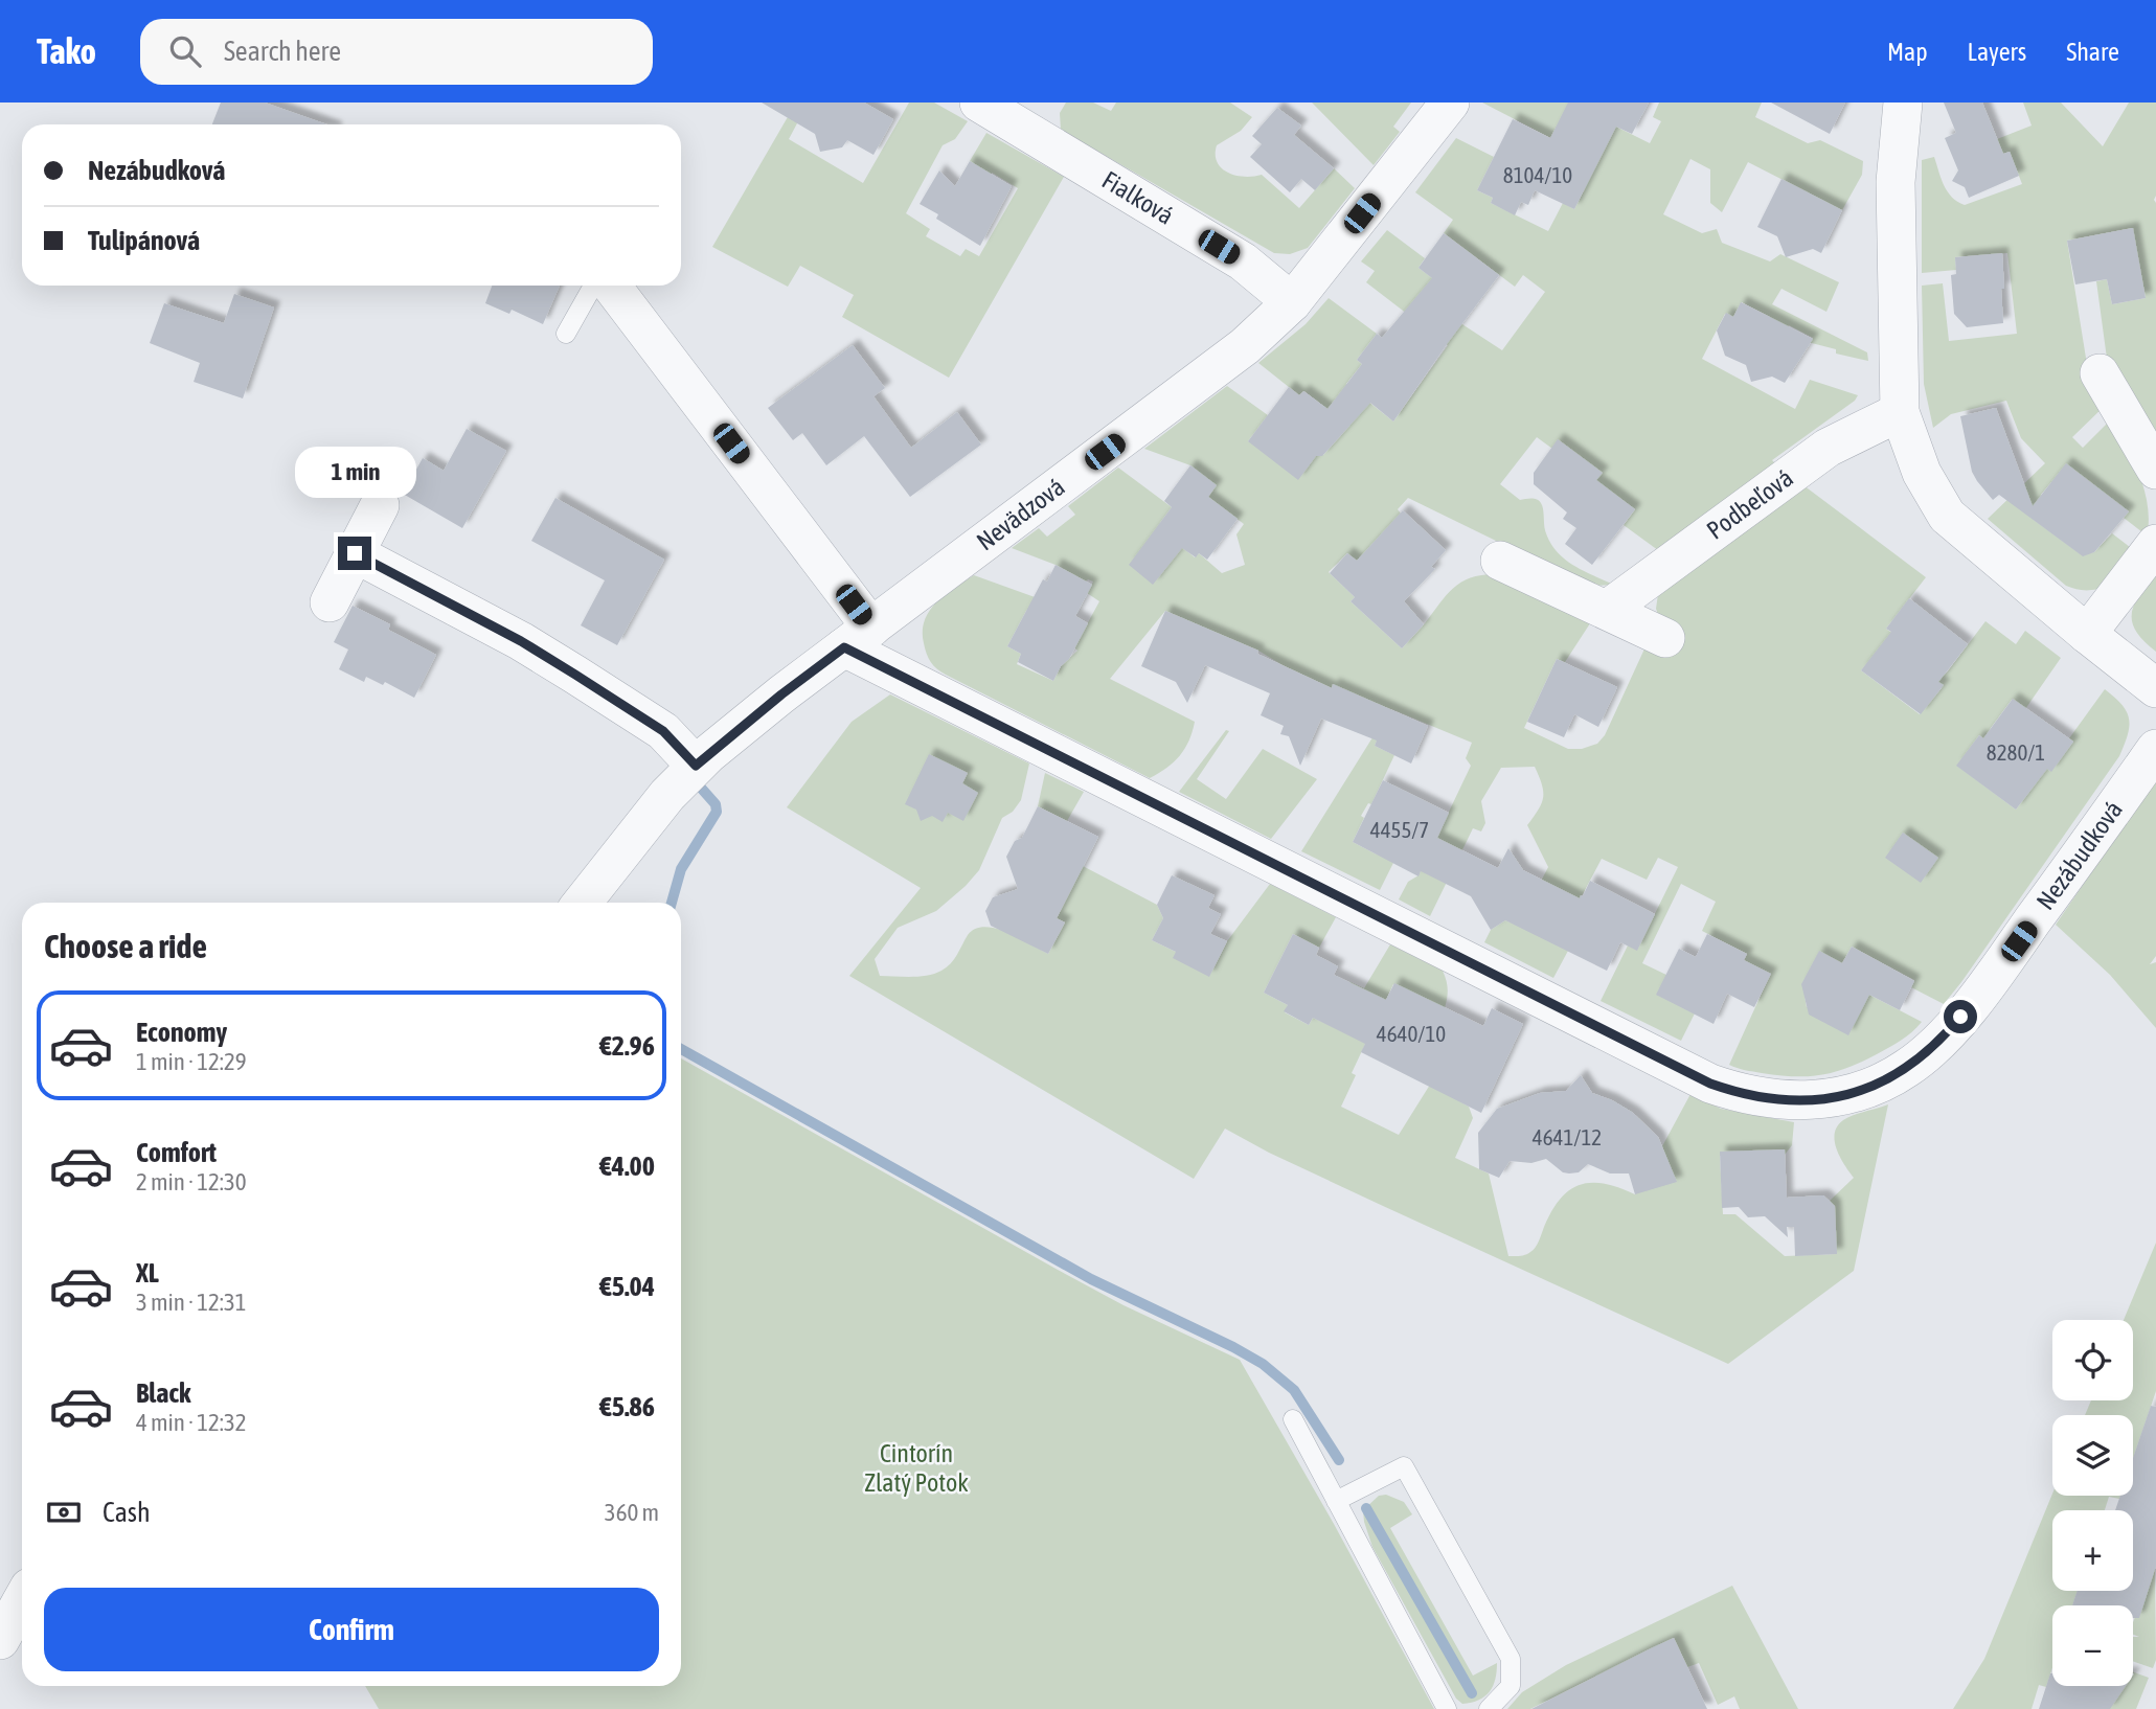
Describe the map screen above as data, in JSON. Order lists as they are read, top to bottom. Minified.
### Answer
{"streets":{"street":["Fialková","Podbeľová","Nevädzová","Nezábudková"]},"crossings":[["Fialková","Nevädzová"],["Nevädzová","Nezábudková"]],"parks":["Cintorín Zlatý Potok"],"house_numbers":["8104/10","8280/1","4455/7","4640/10","4641/12"],"page":{"header":"Tako","search":"Search here","nav":["Map","Layers","Share"],"banner":["Nezábudková","Tulipánová"],"bubble":"1 min","heading":"Choose a ride","list":[{"name":"Economy","note":"1 min · 12:29","value":"€2.96"},{"name":"Comfort","note":"2 min · 12:30","value":"€4.00"},{"name":"XL","note":"3 min · 12:31","value":"€5.04"},{"name":"Black","note":"4 min · 12:32","value":"€5.86"}],"map_buttons":["+","−"],"pay":["Cash","360 m"],"buttons":"Confirm"}}
